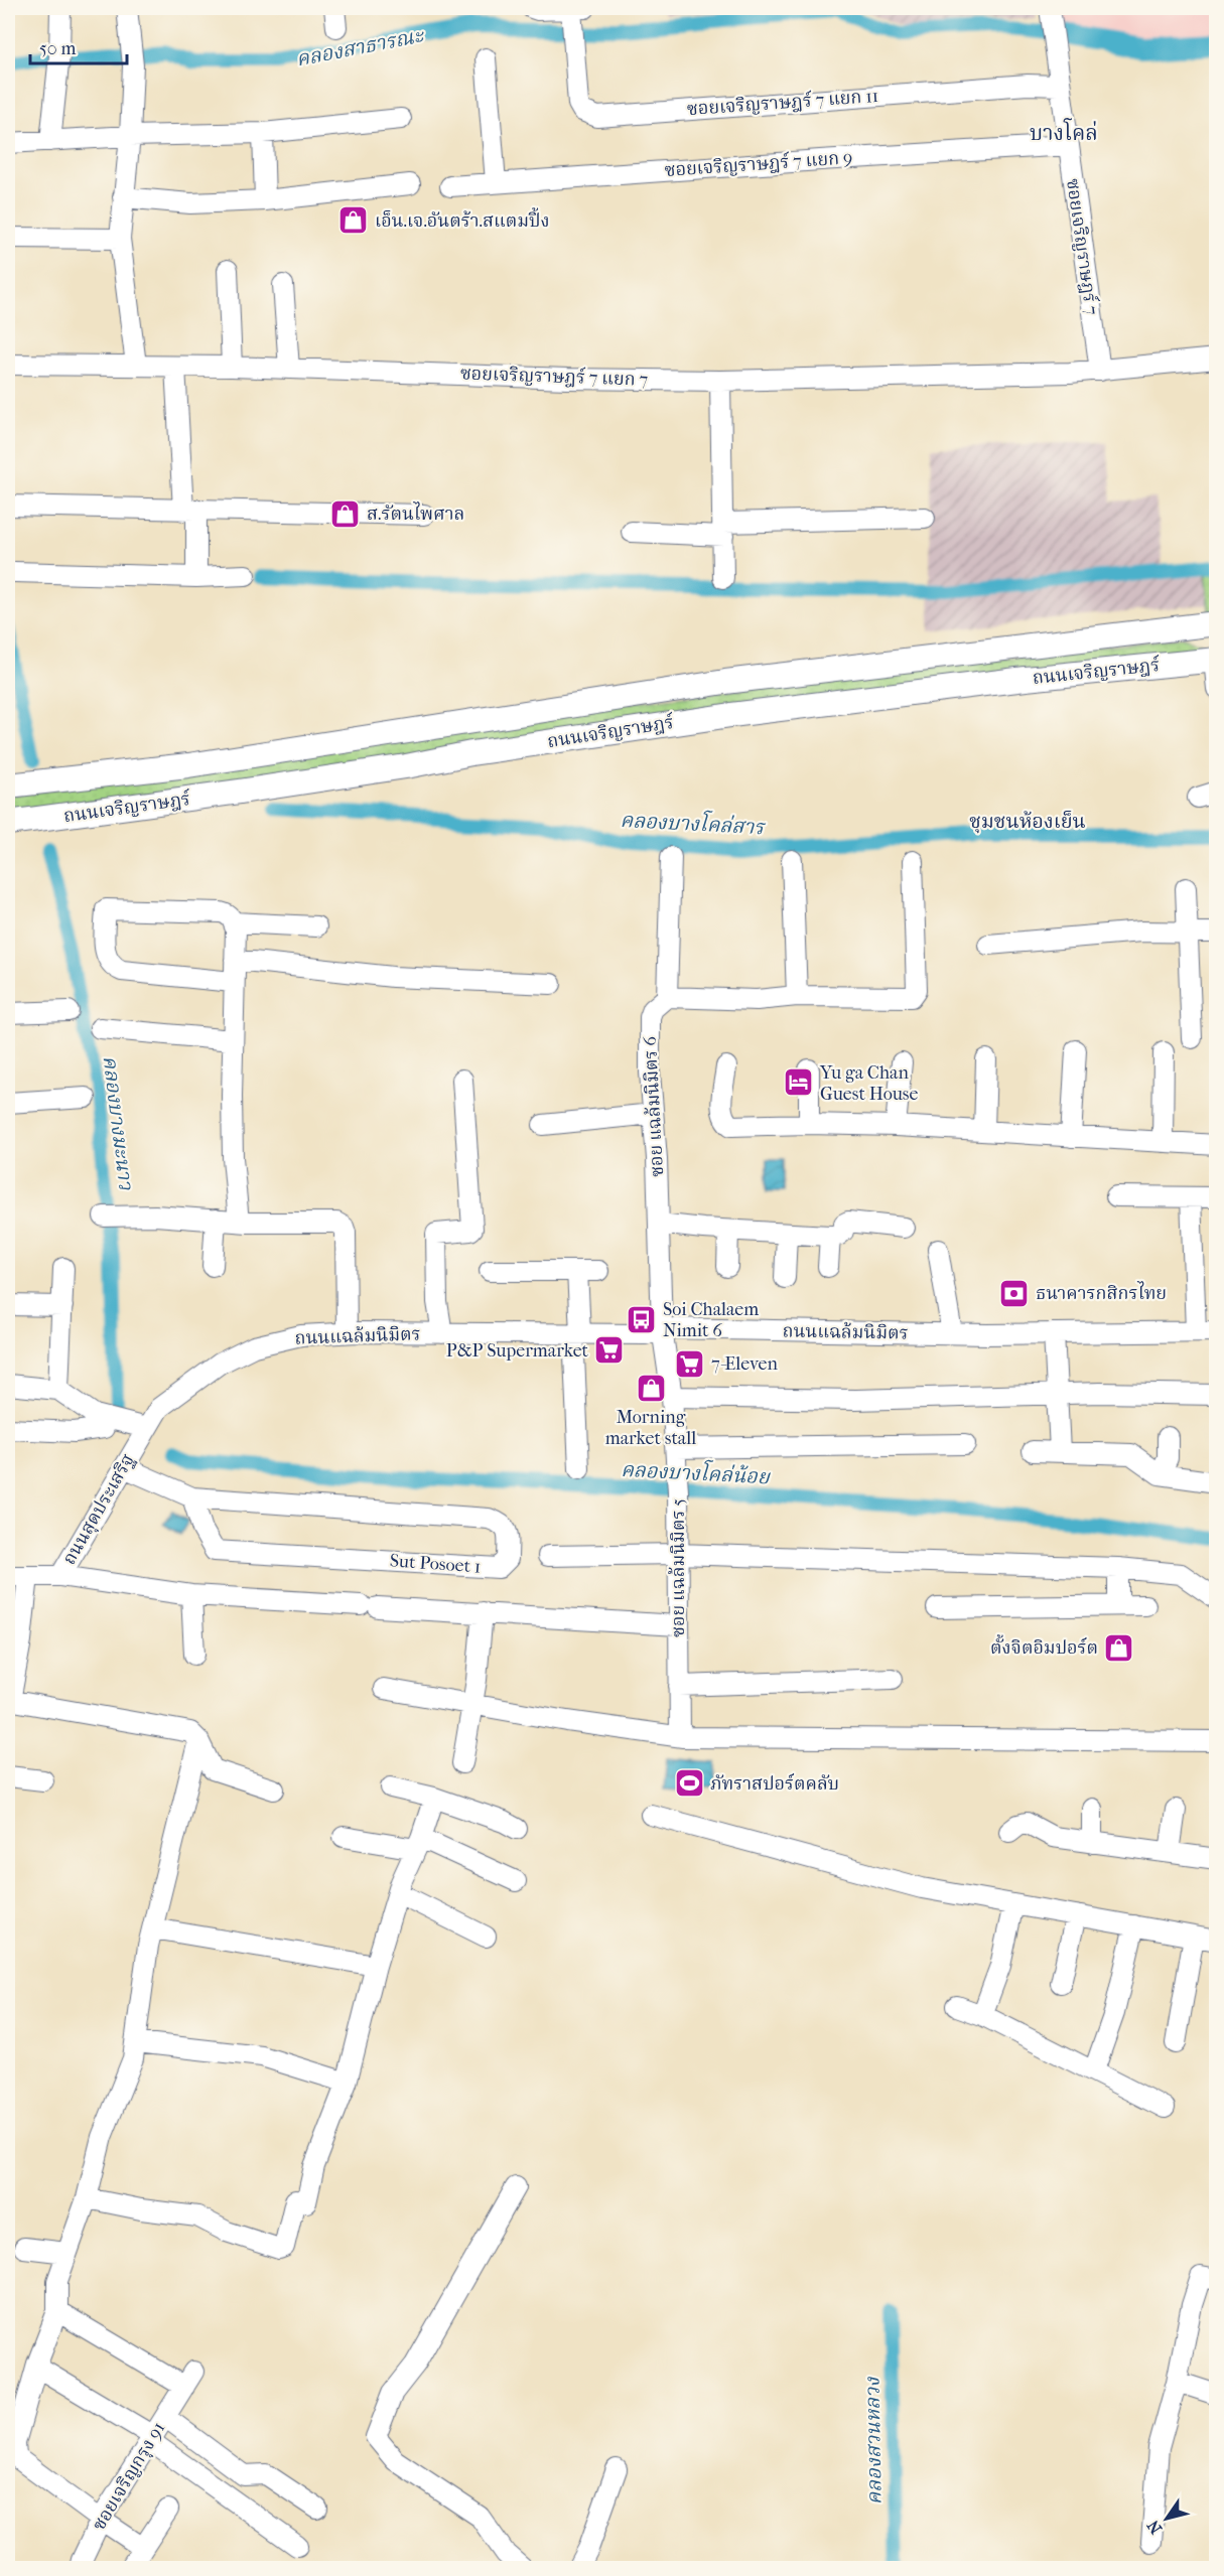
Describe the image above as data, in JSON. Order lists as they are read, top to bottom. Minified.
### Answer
{"streets":{"main road":["ถนนเจริญราษฎร์"],"street":["ซอยเจริญราษฎร์ 7 แยก 11","ซอยเจริญราษฎร์ 7 แยก 9","ซอยเจริญราษฎร์ 7","ซอยเจริญราษฎร์ 7 แยก 7","ซอย แฉล้มนิมิตร 6","ถนนแฉล้มนิมิตร","ถนนสุดประเสริฐ","Sut Posoet 1","ซอย แฉล้มนิมิตร 5","ซอยเจริญกรุง 91"]},"crossings":[["ซอยเจริญราษฎร์ 7 แยก 11","ซอยเจริญราษฎร์ 7"],["ซอยเจริญราษฎร์ 7 แยก 9","ซอยเจริญราษฎร์ 7"],["ซอยเจริญราษฎร์ 7","ซอยเจริญราษฎร์ 7 แยก 7"],["ซอย แฉล้มนิมิตร 6","ถนนแฉล้มนิมิตร"],["ซอย แฉล้มนิมิตร 6","ซอย แฉล้มนิมิตร 5"],["ถนนแฉล้มนิมิตร","ถนนสุดประเสริฐ"],["ถนนแฉล้มนิมิตร","ซอย แฉล้มนิมิตร 5"],["ถนนสุดประเสริฐ","Sut Posoet 1"]],"districts":["บางโคล่","ชุมชนห้องเย็น"],"water":["คลองสาธารณะ","คลองบางโคล่สาร","คลองบางมะนาว","คลองบางโคล่น้อย","คลองสวนหลวง"],"places":{"shop":["เอ็น.เจ.อันตร้า.สแตมปิ้ง","ส.รัตนไพศาล","Morning market stall","ตั้งจิตอิมปอร์ต"],"hotel":["Yu ga Chan Guest House"],"bank":["ธนาคารกสิกรไทย"],"bus stop":["Soi Chalaem Nimit 6"],"supermarket":["P&P Supermarket","7-Eleven"],"sports":["ภัทราสปอร์ตคลับ"]},"scale_bar":"50 m","north":"bottom left"}
